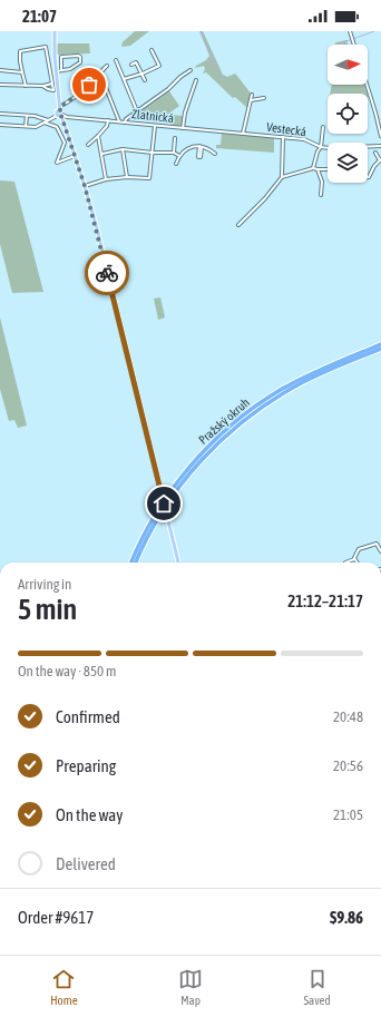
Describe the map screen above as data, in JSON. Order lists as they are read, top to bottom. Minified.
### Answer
{"streets":{"highway":["Pražský okruh"],"street":["Zlatnická","Vestecká"]},"crossings":[["Zlatnická","Vestecká"]],"north":"right","page":{"status":"21:07","heading":["5 min","Arriving in","21:12–21:17"],"panel":["Order #9617","$9.86"],"bar":"On the way · 850 m","list":[["Confirmed","20:48"],["Preparing","20:56"],["On the way","21:05"],"Delivered"],"tabs":["Home","Map","Saved"]}}
